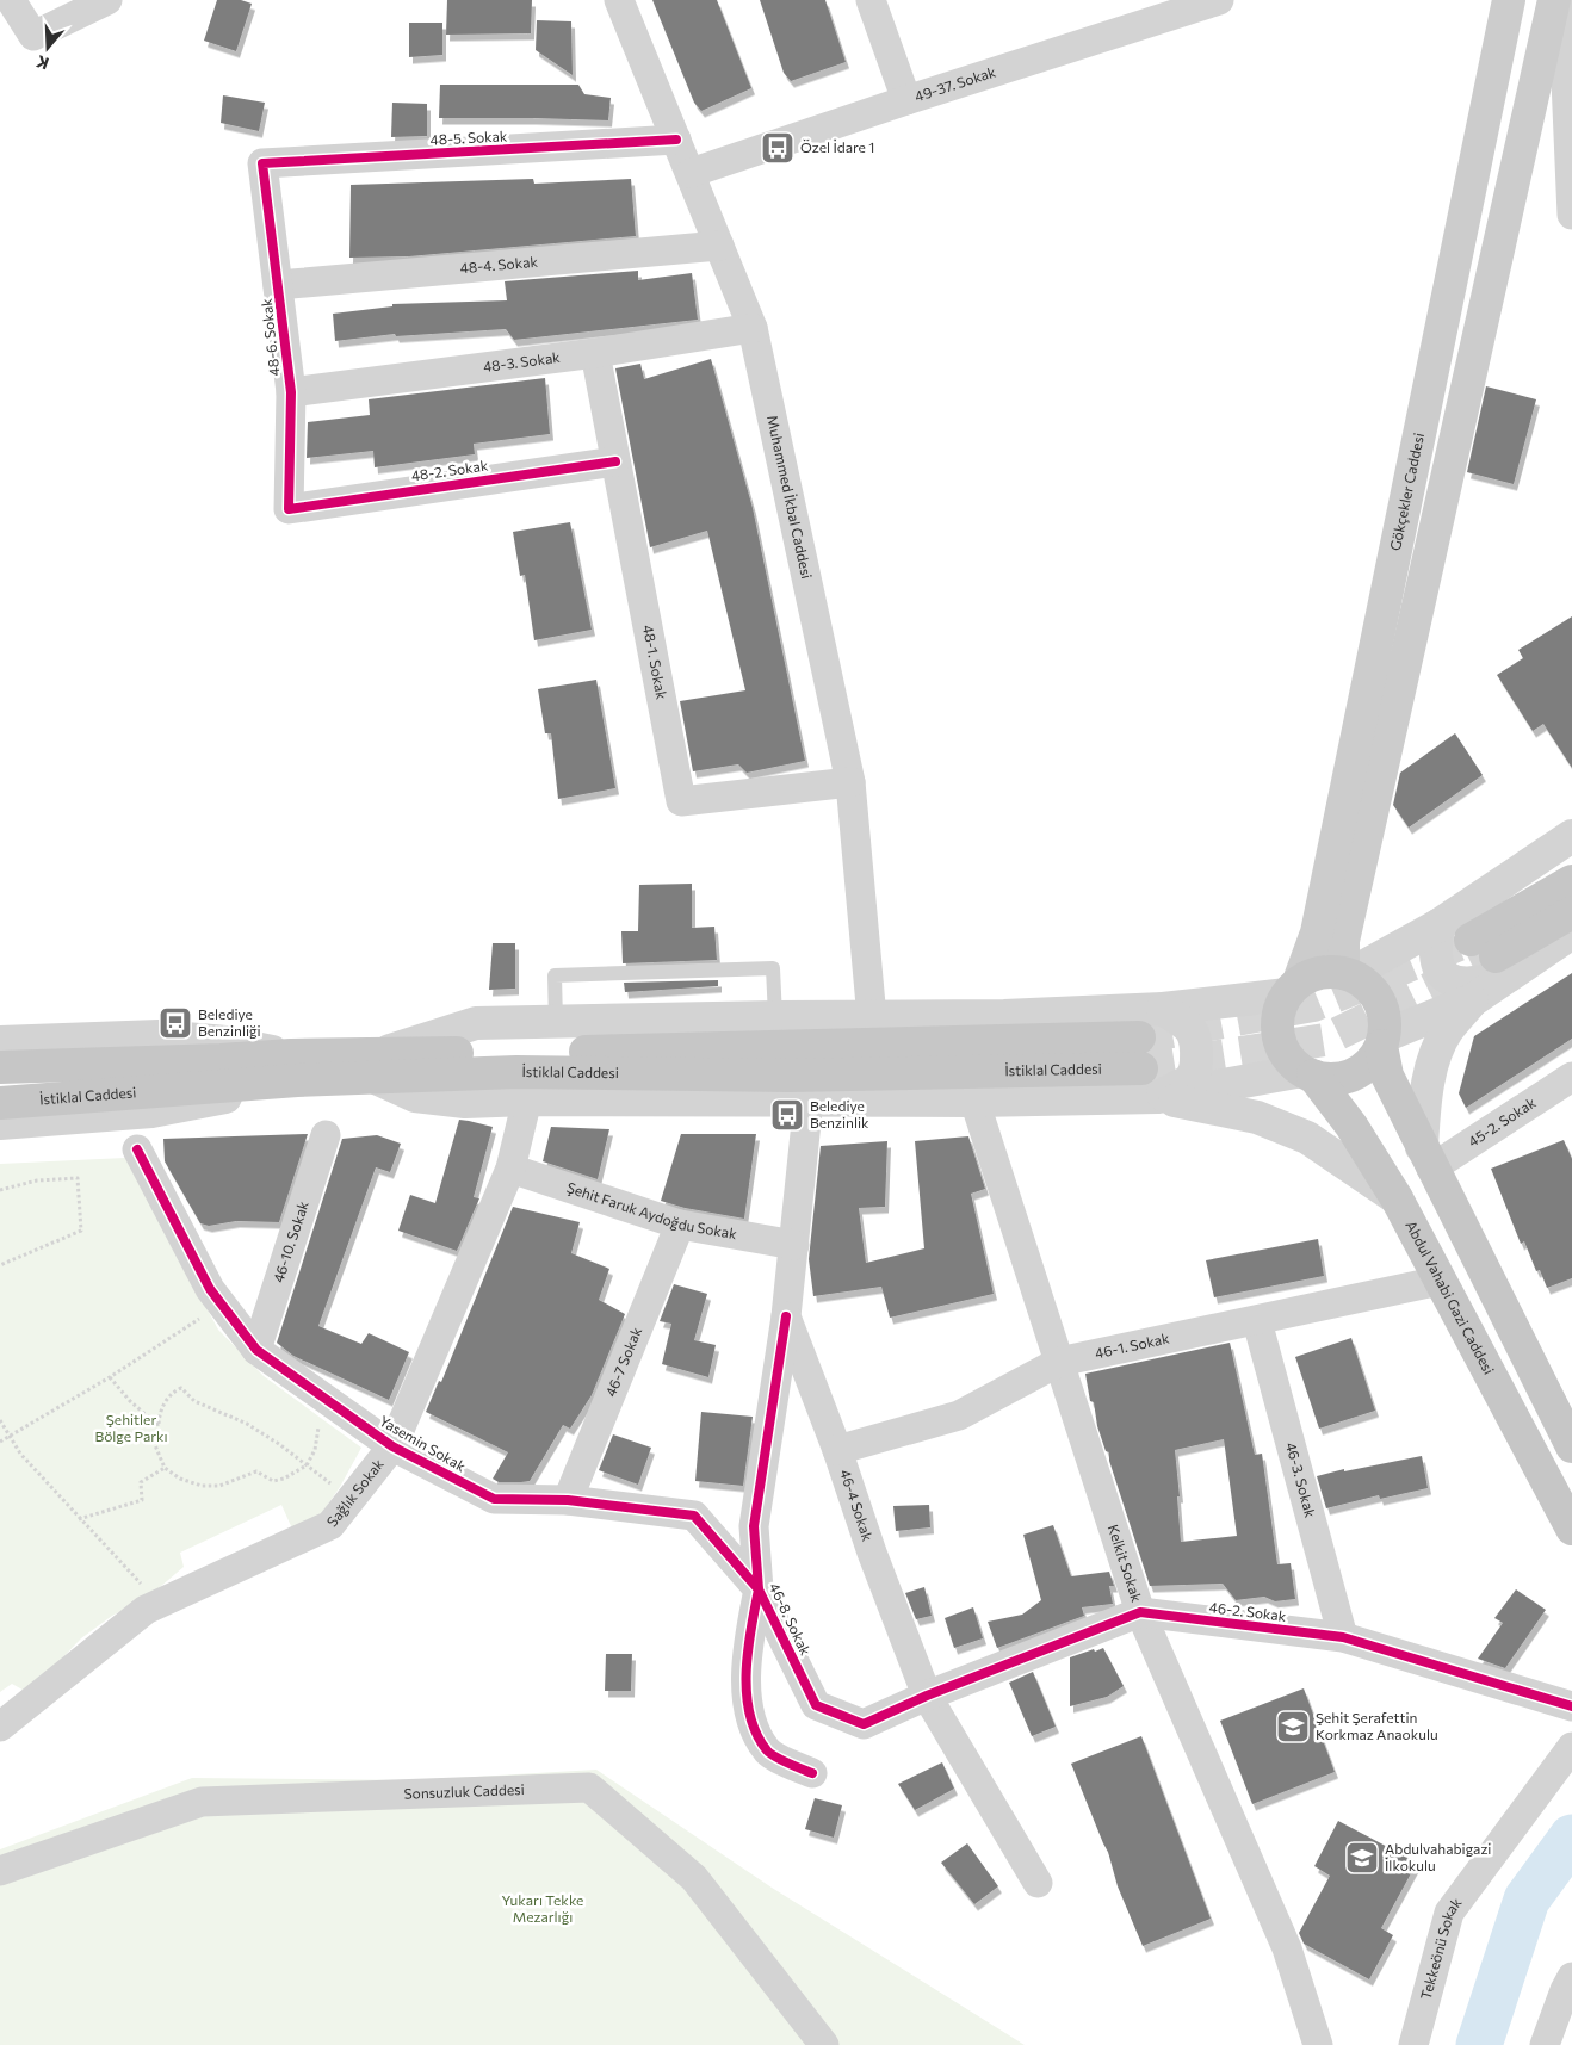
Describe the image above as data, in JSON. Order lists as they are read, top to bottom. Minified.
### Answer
{"streets":{"main road":["Gökçekler Caddesi","İstiklal Caddesi","Abdul Vahabi Gazi Caddesi"],"street":["49-37. Sokak","48-5. Sokak","48-4. Sokak","48-6. Sokak","48-3. Sokak","48-2. Sokak","Muhammed İkbal Caddesi","48-1. Sokak","45-2. Sokak","Şehit Faruk Aydoğdu Sokak","46-10. Sokak","46-1. Sokak","46-7 Sokak","Yasemin Sokak","46-3. Sokak","Sağlık Sokak","46-4 Sokak","Kelkit Sokak","46-2. Sokak","46-8. Sokak","Sonsuzluk Caddesi","Tekkeönü Sokak"]},"crossings":[["49-37. Sokak","Muhammed İkbal Caddesi"],["48-5. Sokak","48-6. Sokak"],["48-5. Sokak","Muhammed İkbal Caddesi"],["48-4. Sokak","48-6. Sokak"],["48-4. Sokak","Muhammed İkbal Caddesi"],["48-6. Sokak","48-3. Sokak"],["48-6. Sokak","48-2. Sokak"],["48-3. Sokak","Muhammed İkbal Caddesi"],["48-3. Sokak","48-1. Sokak"],["48-2. Sokak","48-1. Sokak"],["Gökçekler Caddesi","Abdul Vahabi Gazi Caddesi"],["Muhammed İkbal Caddesi","48-1. Sokak"],["Şehit Faruk Aydoğdu Sokak","46-7 Sokak"],["Şehit Faruk Aydoğdu Sokak","Sağlık Sokak"],["Şehit Faruk Aydoğdu Sokak","46-4 Sokak"],["46-10. Sokak","Yasemin Sokak"],["Abdul Vahabi Gazi Caddesi","46-1. Sokak"],["46-1. Sokak","46-3. Sokak"],["46-1. Sokak","46-4 Sokak"],["46-1. Sokak","Kelkit Sokak"],["46-7 Sokak","Yasemin Sokak"],["Yasemin Sokak","Sağlık Sokak"],["Yasemin Sokak","46-8. Sokak"],["46-3. Sokak","46-2. Sokak"],["46-4 Sokak","46-2. Sokak"],["46-4 Sokak","46-8. Sokak"],["Kelkit Sokak","46-2. Sokak"],["46-2. Sokak","46-8. Sokak"]],"parks":["Şehitler Bölge Parkı","Yukarı Tekke Mezarlığı"],"places":{"bus stop":["Özel İdare 1","Belediye Benzinliği","Belediye Benzinlik"],"school or university":["Şehit Şerafettin Korkmaz Anaokulu","Abdulvahabigazi İlkokulu"]},"north":"bottom"}
